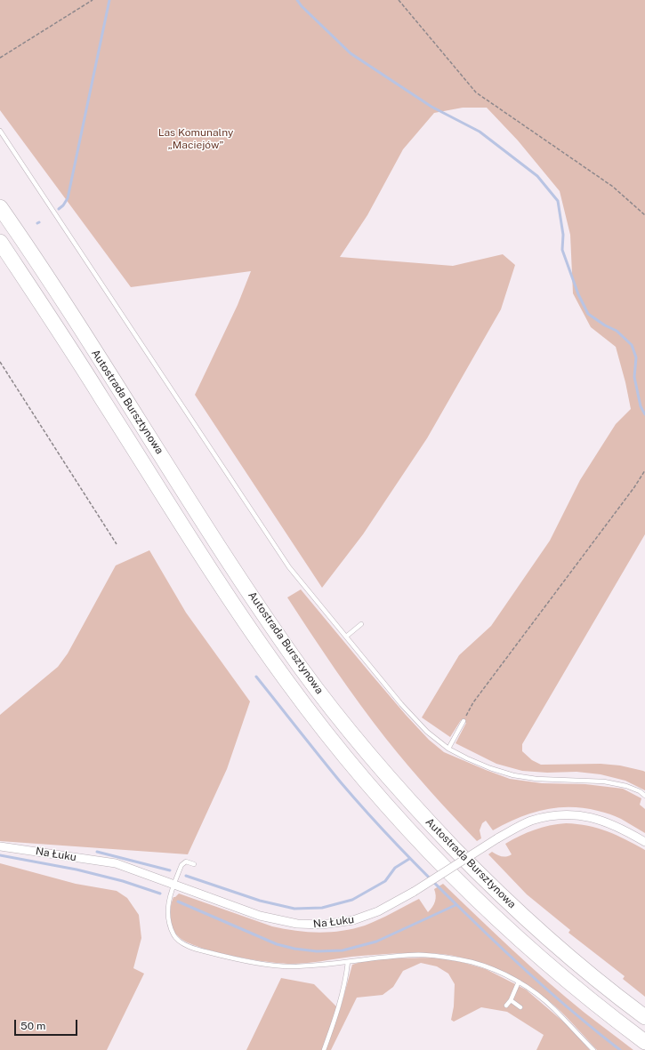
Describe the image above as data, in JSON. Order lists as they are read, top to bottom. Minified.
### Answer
{"streets":{"highway":["Autostrada Bursztynowa"],"street":["Na Łuku"]},"parks":["Las Komunalny „Maciejów”"],"scale_bar":"50 m"}
